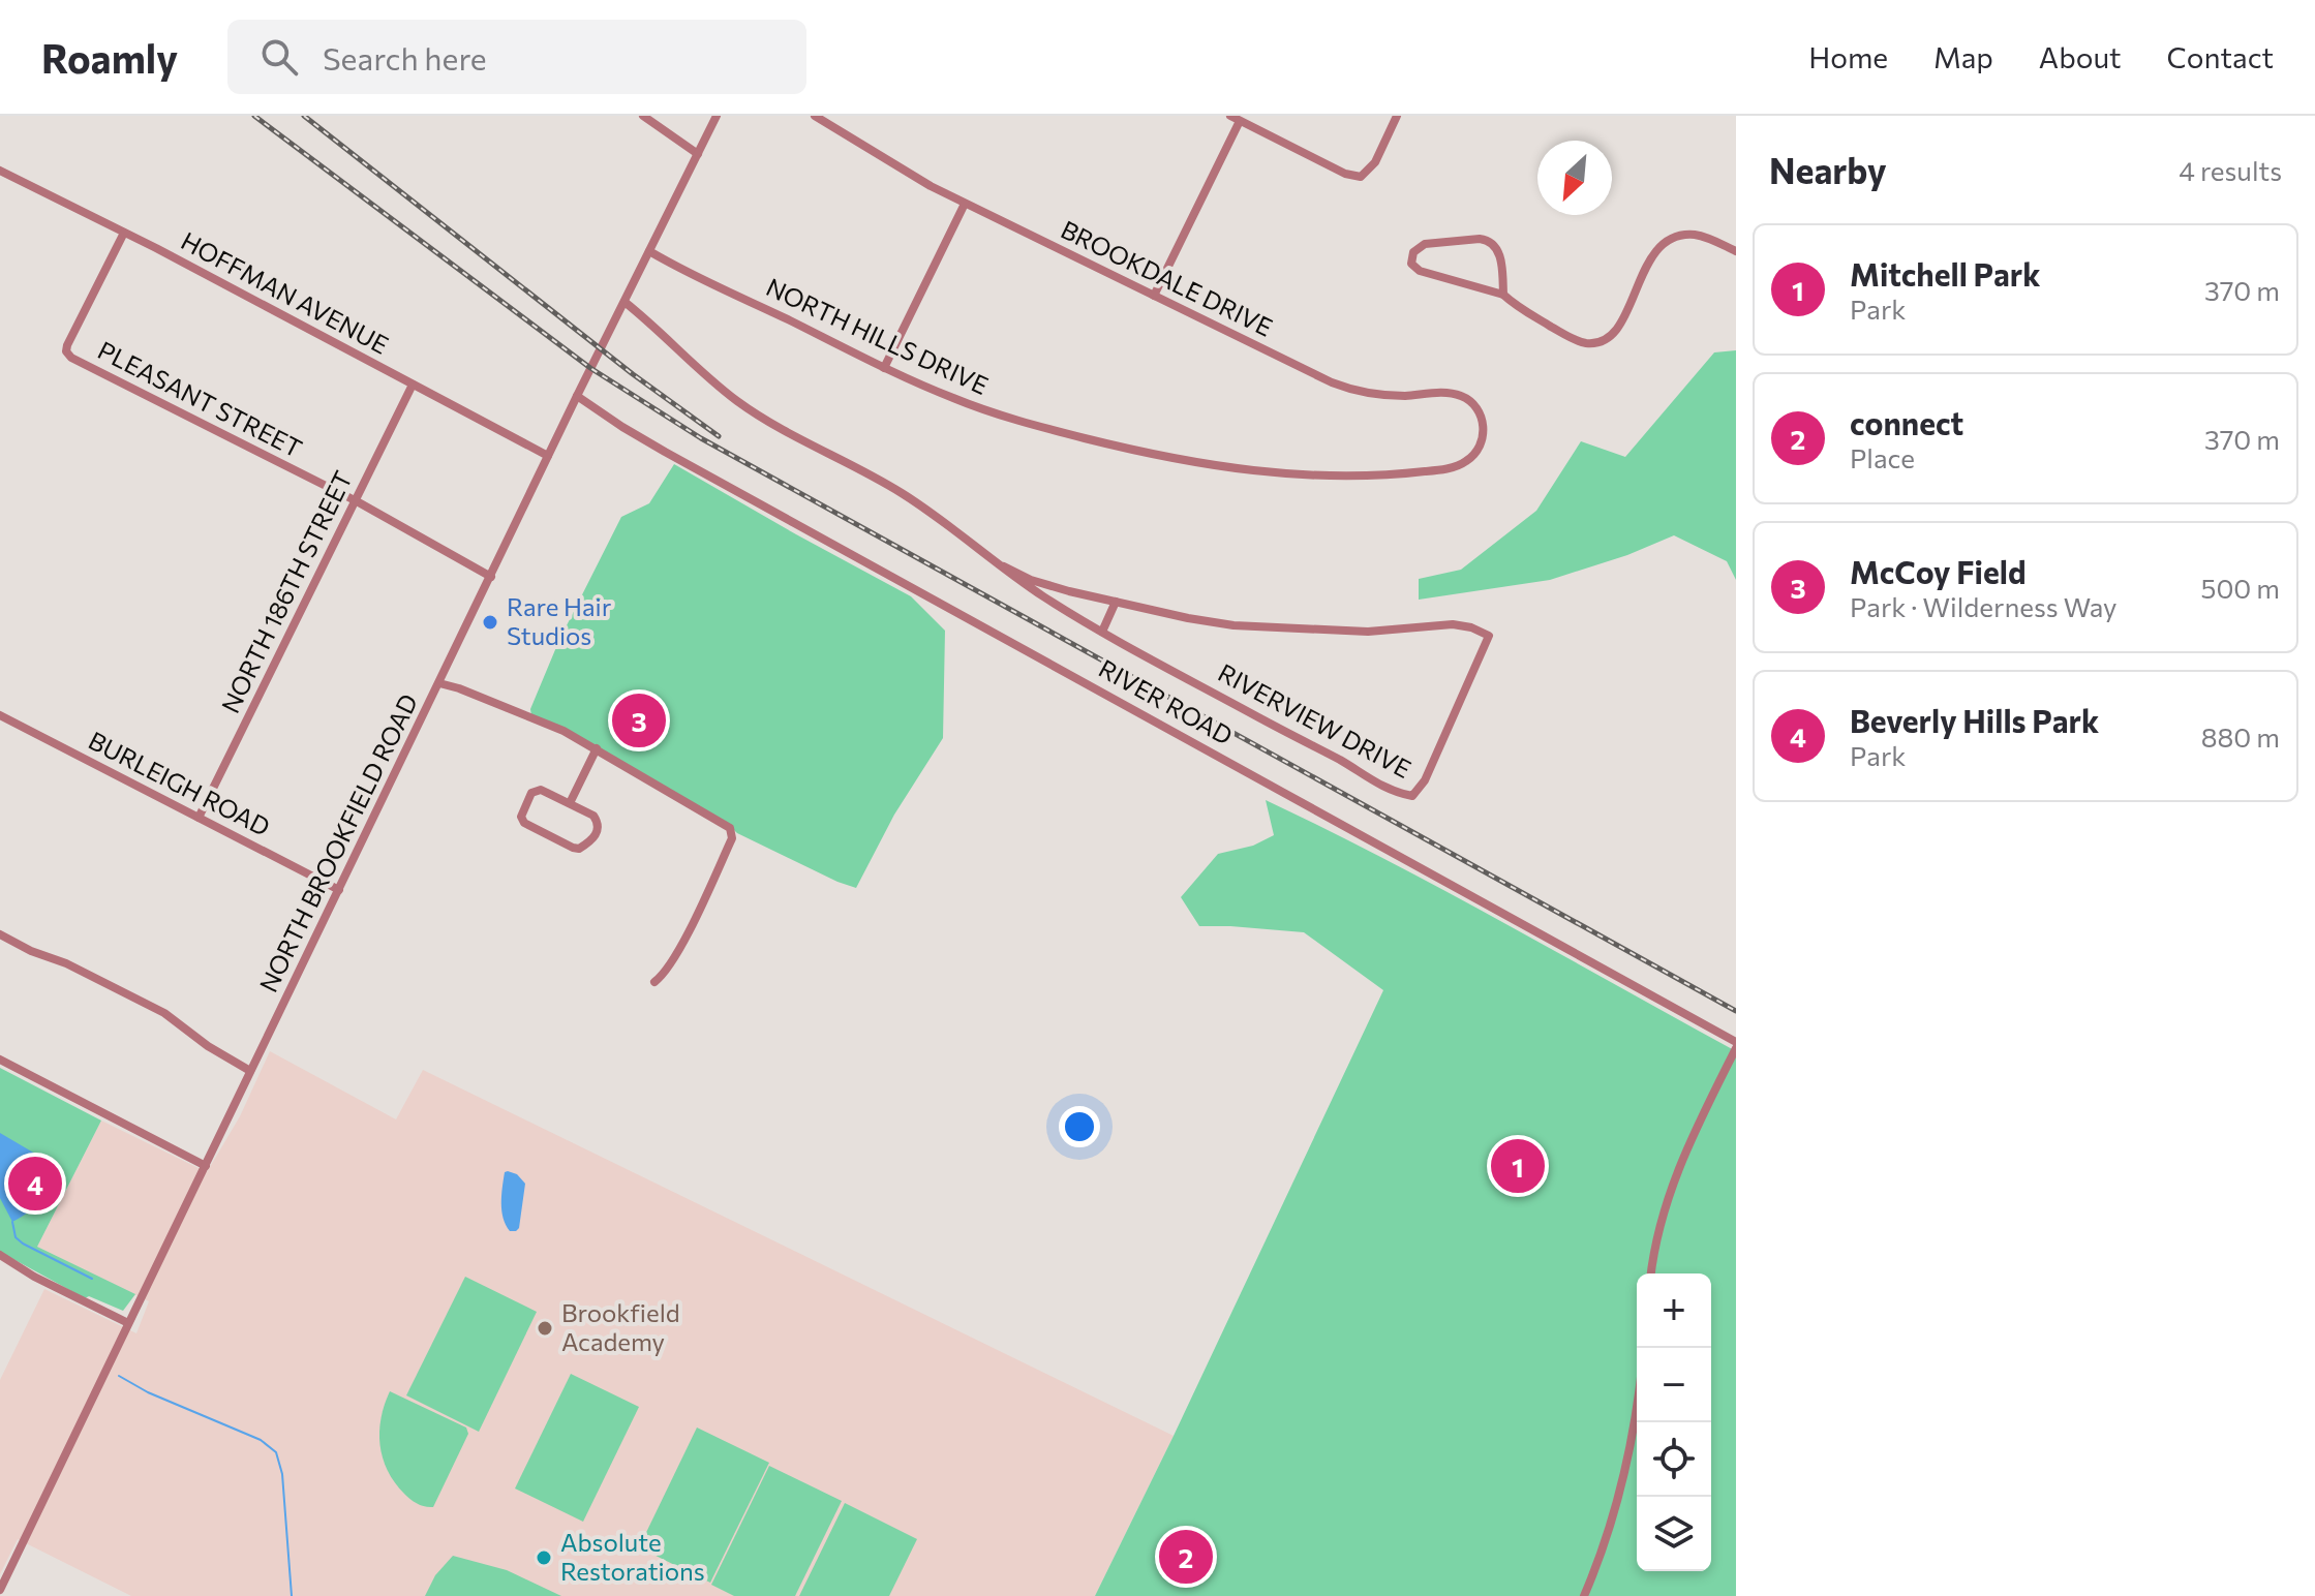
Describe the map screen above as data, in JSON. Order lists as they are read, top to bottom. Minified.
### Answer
{"streets":{"street":["BROOKDALE DRIVE","HOFFMAN AVENUE","NORTH HILLS DRIVE","PLEASANT STREET","NORTH 186TH STREET","RIVER ROAD","RIVERVIEW DRIVE","BURLEIGH ROAD","NORTH BROOKFIELD ROAD"]},"crossings":[["BROOKDALE DRIVE","NORTH HILLS DRIVE"],["HOFFMAN AVENUE","PLEASANT STREET"],["HOFFMAN AVENUE","NORTH 186TH STREET"],["HOFFMAN AVENUE","NORTH BROOKFIELD ROAD"],["NORTH HILLS DRIVE","NORTH BROOKFIELD ROAD"],["PLEASANT STREET","NORTH 186TH STREET"],["PLEASANT STREET","NORTH BROOKFIELD ROAD"],["NORTH 186TH STREET","BURLEIGH ROAD"],["RIVER ROAD","NORTH BROOKFIELD ROAD"],["RIVERVIEW DRIVE","NORTH BROOKFIELD ROAD"],["BURLEIGH ROAD","NORTH BROOKFIELD ROAD"]],"places":["Rare Hair Studios","Brookfield Academy","Absolute Restorations"],"north":"bottom left","page":{"header":"Roamly","search":"Search here","nav":["Home","Map","About","Contact"],"heading":["Nearby","4 results"],"list":[{"mark":"1","name":"Mitchell Park","note":"Park","value":"370 m"},{"mark":"2","name":"connect","note":"Place","value":"370 m"},{"mark":"3","name":"McCoy Field","note":"Park · Wilderness Way","value":"500 m"},{"mark":"4","name":"Beverly Hills Park","note":"Park","value":"880 m"}],"pins":["3","1","4","2"],"map_buttons":["+","−"]}}
